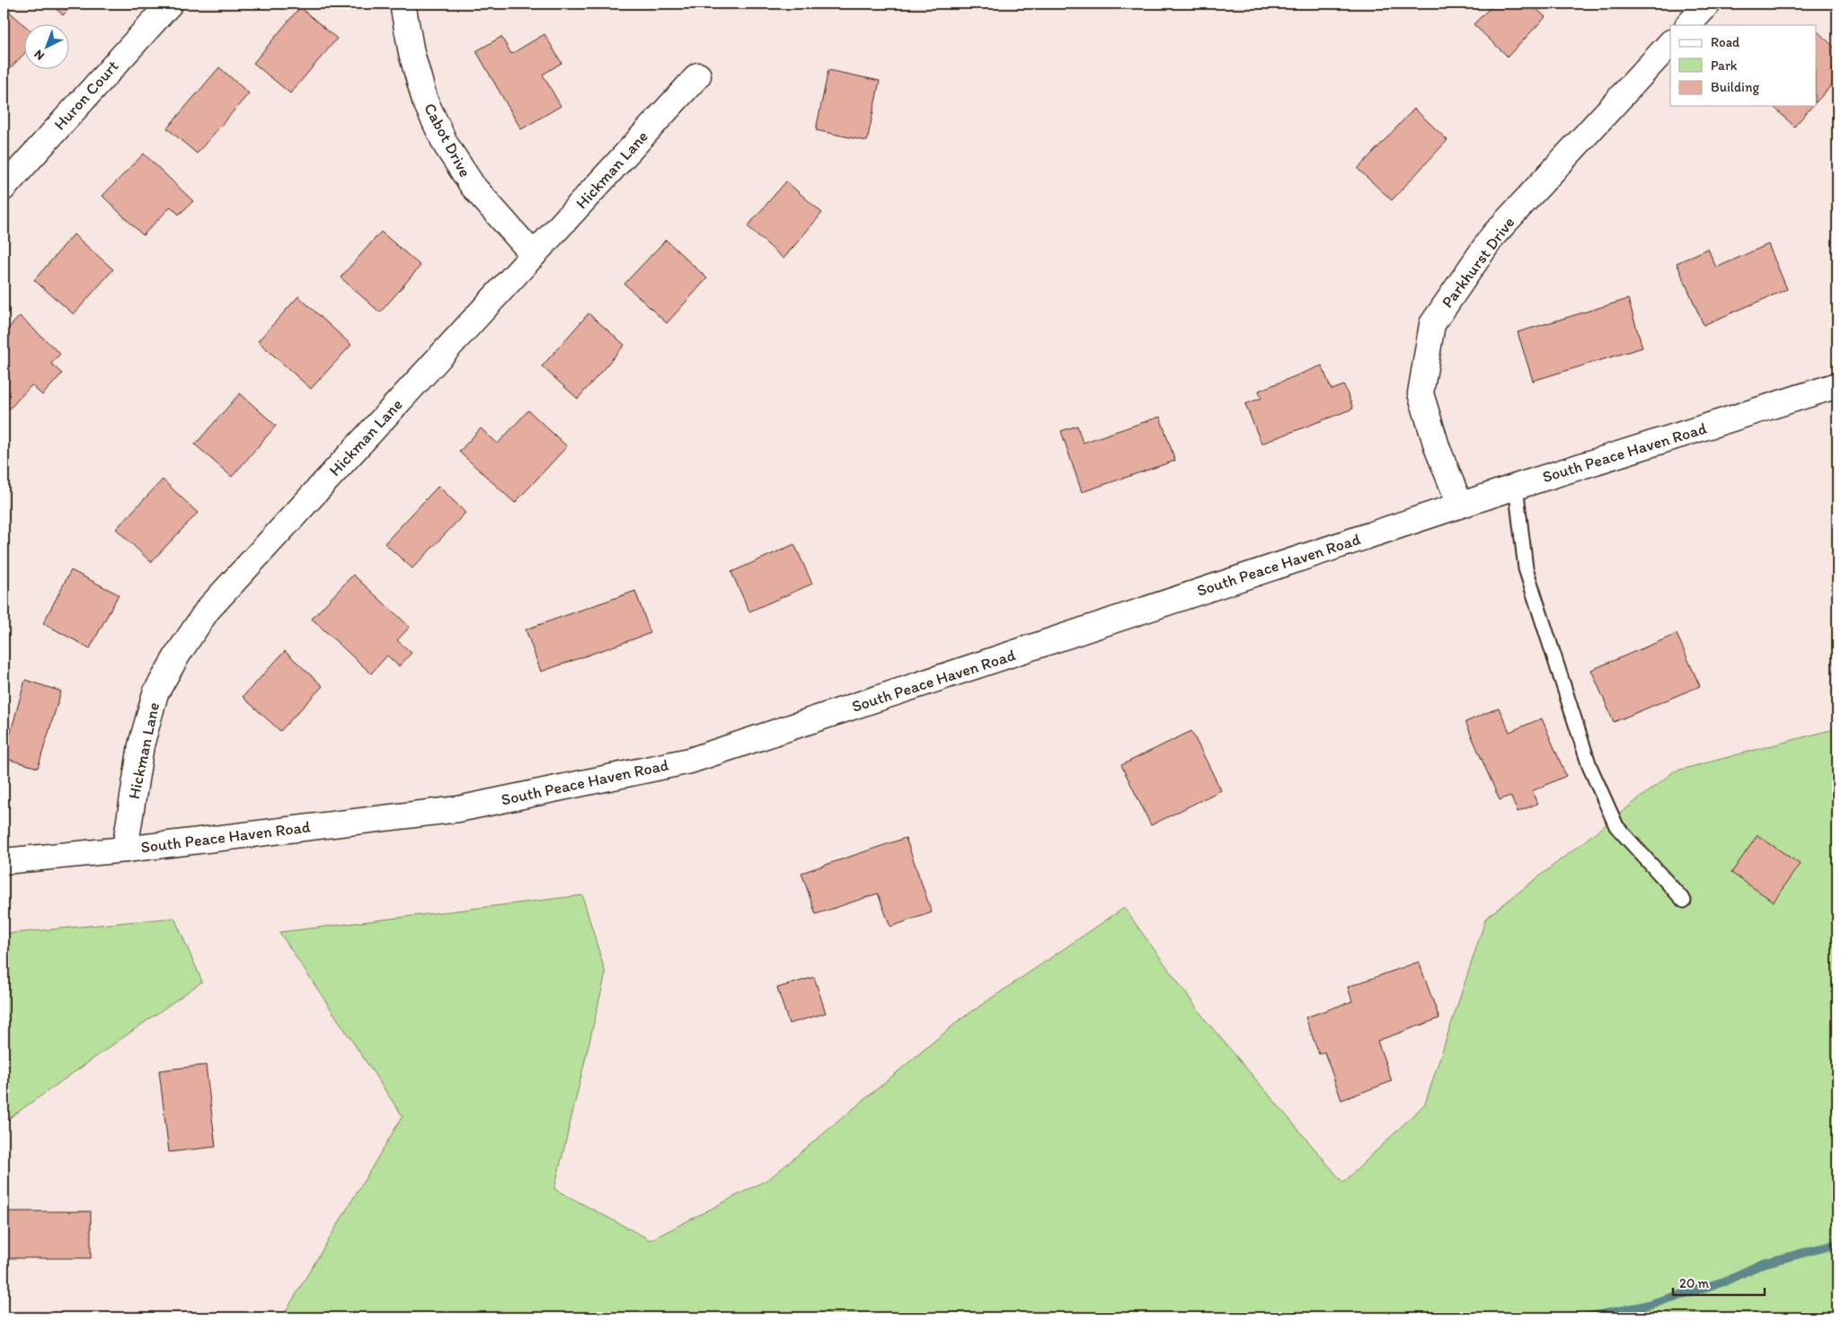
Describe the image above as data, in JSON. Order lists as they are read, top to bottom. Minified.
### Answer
{"streets":{"street":["Huron Court","Cabot Drive","Hickman Lane","Parkhurst Drive","South Peace Haven Road"]},"crossings":[["Cabot Drive","Hickman Lane"],["Hickman Lane","South Peace Haven Road"],["Parkhurst Drive","South Peace Haven Road"]],"legend":["Road","Park","Building"],"scale_bar":"20 m","north":"bottom left"}
